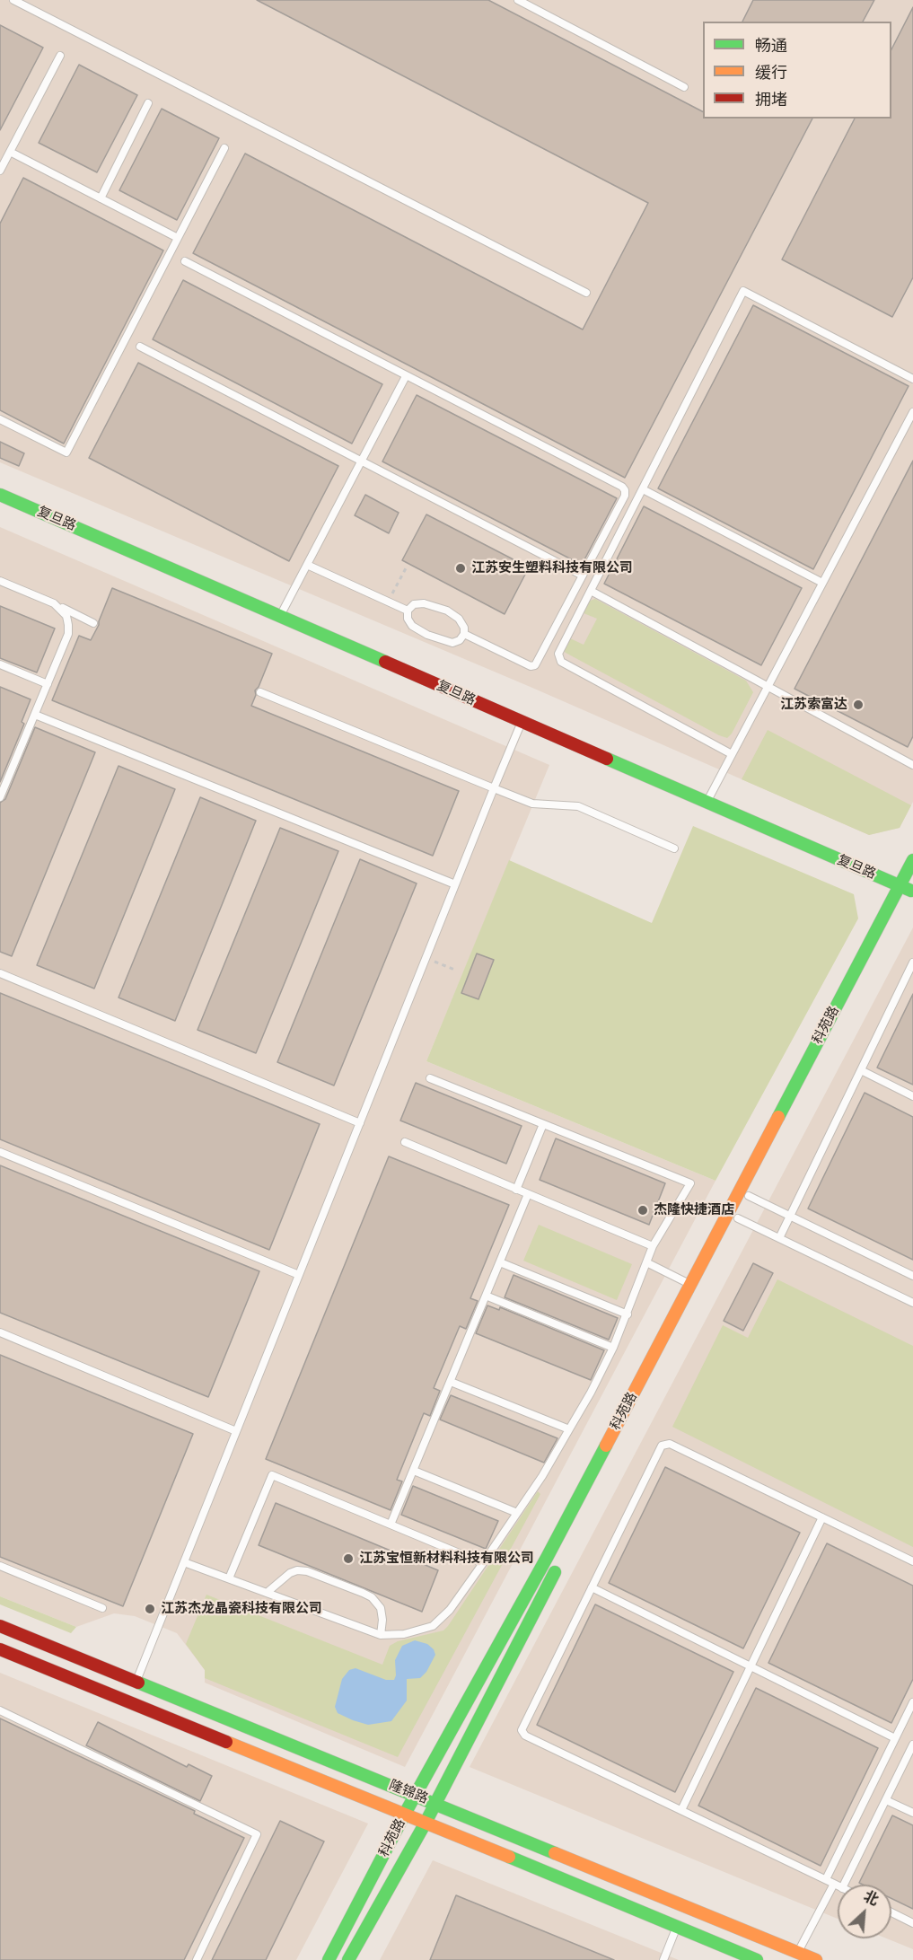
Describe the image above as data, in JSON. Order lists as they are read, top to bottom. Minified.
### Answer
{"streets":{"street":["复旦路","科苑路","隆锦路"]},"crossings":[["复旦路","科苑路"],["科苑路","隆锦路"]],"places":["江苏安生塑料科技有限公司","江苏索富达","杰隆快捷酒店","江苏宝恒新材料科技有限公司","江苏杰龙晶瓷科技有限公司"],"legend":["畅通","缓行","拥堵"],"north":"top right"}
